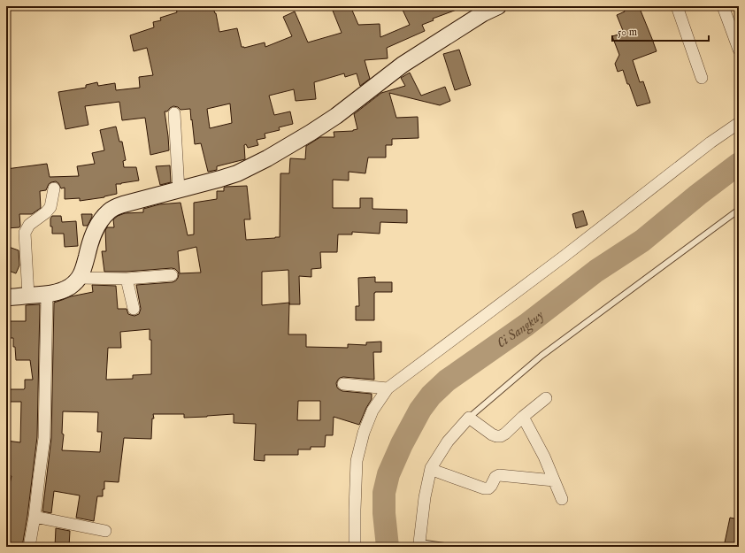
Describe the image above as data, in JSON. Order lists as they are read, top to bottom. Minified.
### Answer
{"water":["Ci Sangkuy"],"scale_bar":"50 m"}
